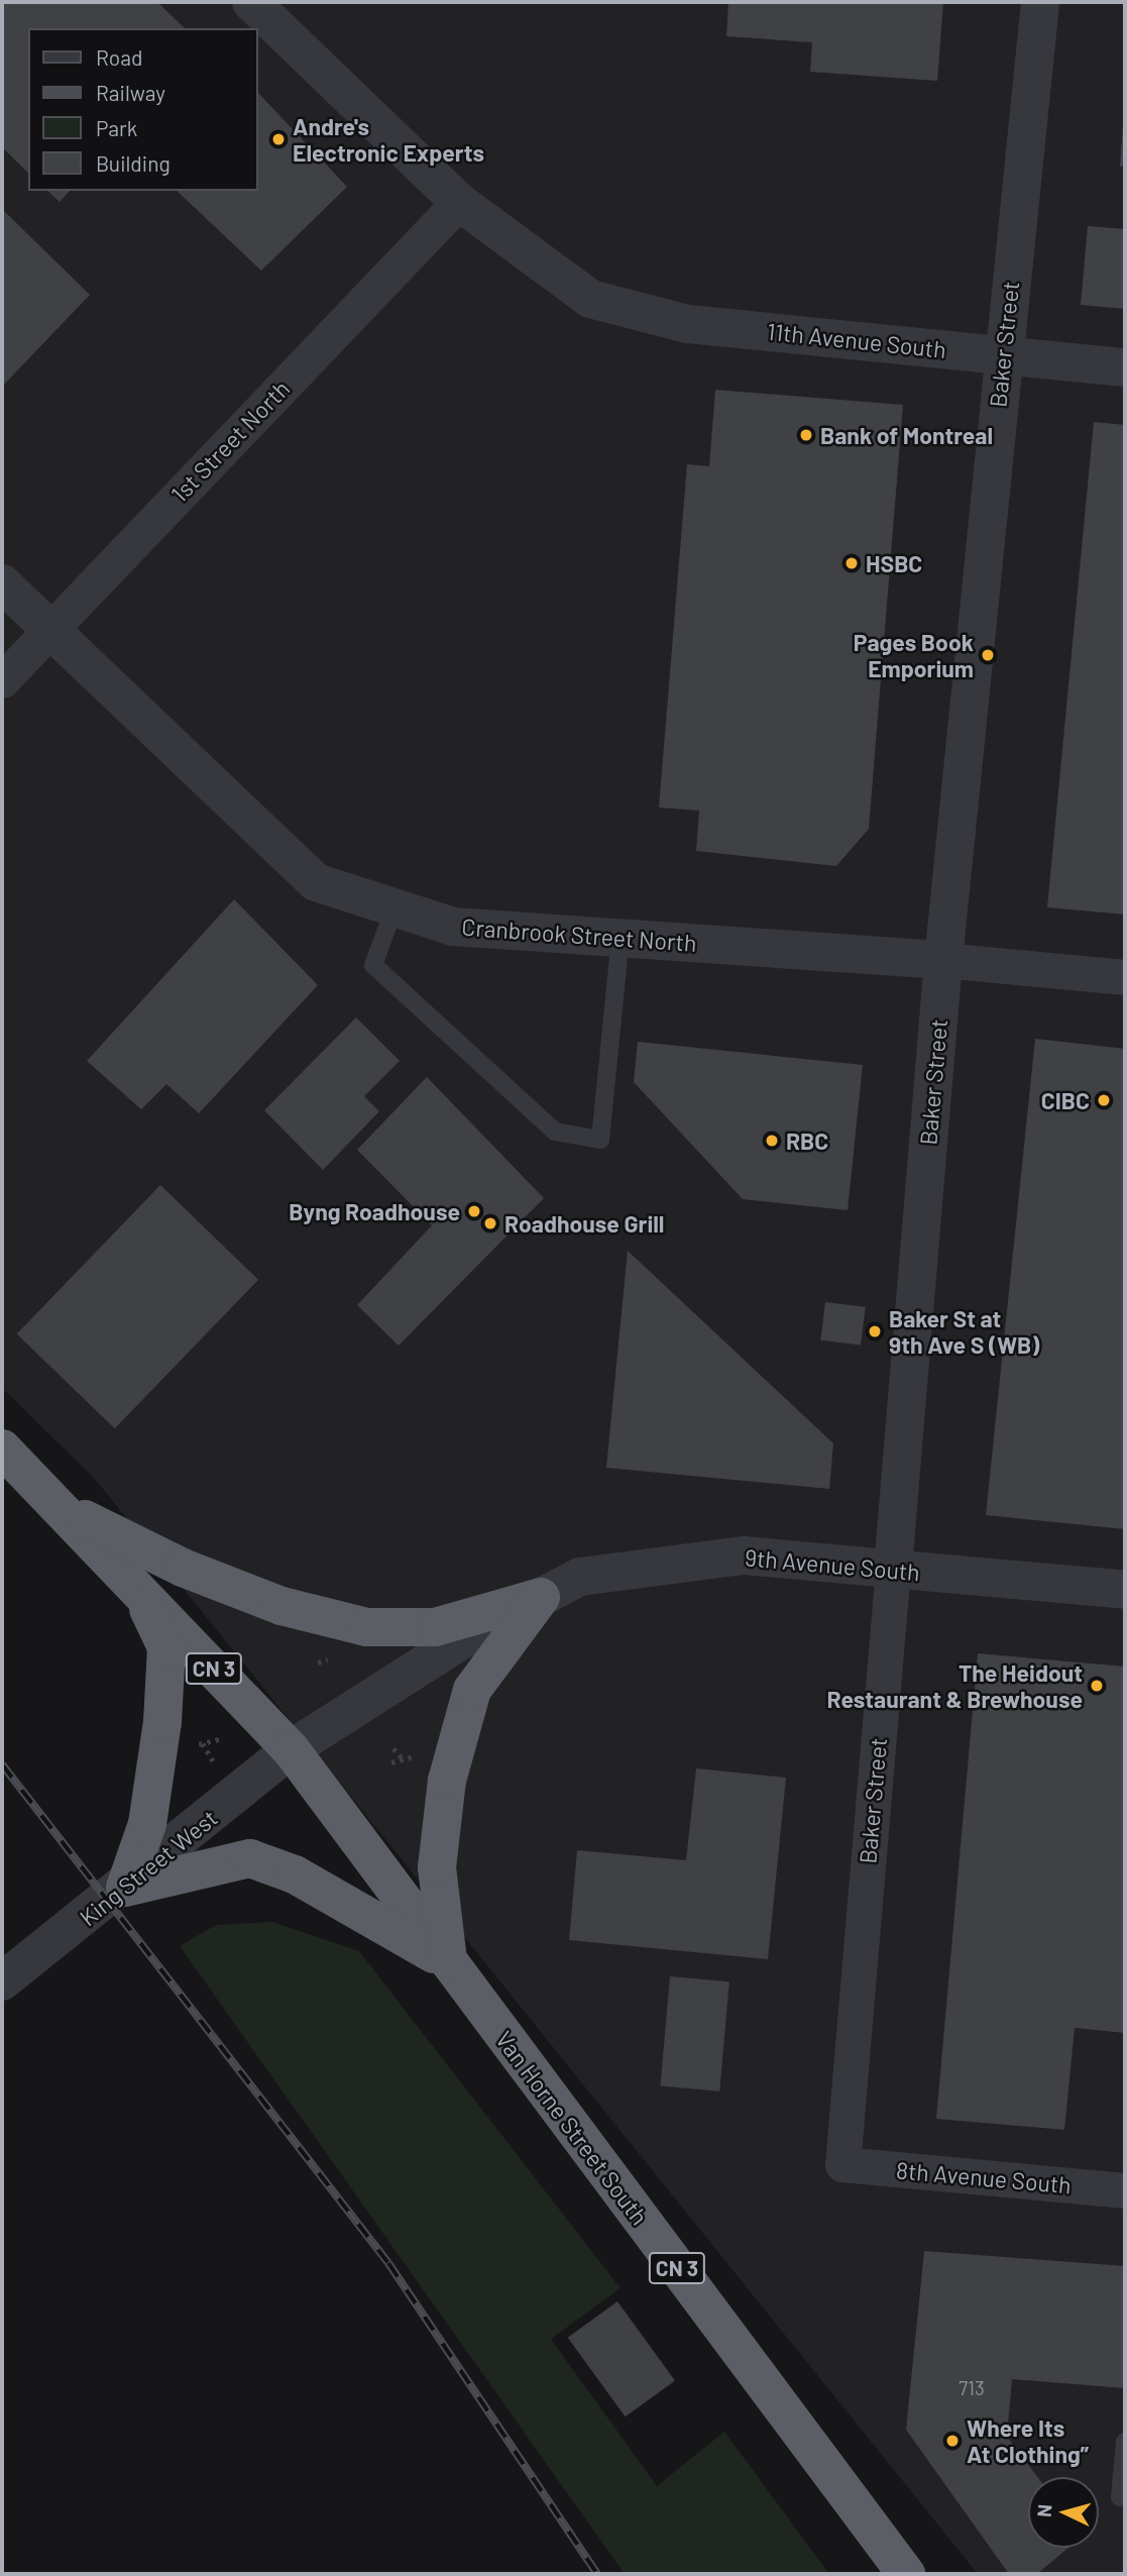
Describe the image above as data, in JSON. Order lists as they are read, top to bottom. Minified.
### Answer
{"streets":{"highway":["CN 3","Van Horne Street South"],"street":["11th Avenue South","Baker Street","1st Street North","Cranbrook Street North","9th Avenue South","King Street West","8th Avenue South"]},"crossings":[["11th Avenue South","Baker Street"],["11th Avenue South","1st Street North"],["Baker Street","Cranbrook Street North"],["Baker Street","9th Avenue South"],["Baker Street","8th Avenue South"],["1st Street North","Cranbrook Street North"],["9th Avenue South","CN 3"],["9th Avenue South","King Street West"],["9th Avenue South","Van Horne Street South"],["CN 3","King Street West"],["CN 3","Van Horne Street South"],["King Street West","Van Horne Street South"]],"places":["Andre's Electronic Experts","Bank of Montreal","HSBC","Pages Book Emporium","CIBC","RBC","Byng Roadhouse","Roadhouse Grill","Baker St at 9th Ave S (WB)","The Heidout Restaurant & Brewhouse","Where Its At Clothing”"],"house_numbers":["713"],"legend":["Road","Railway","Park","Building"],"north":"left"}
